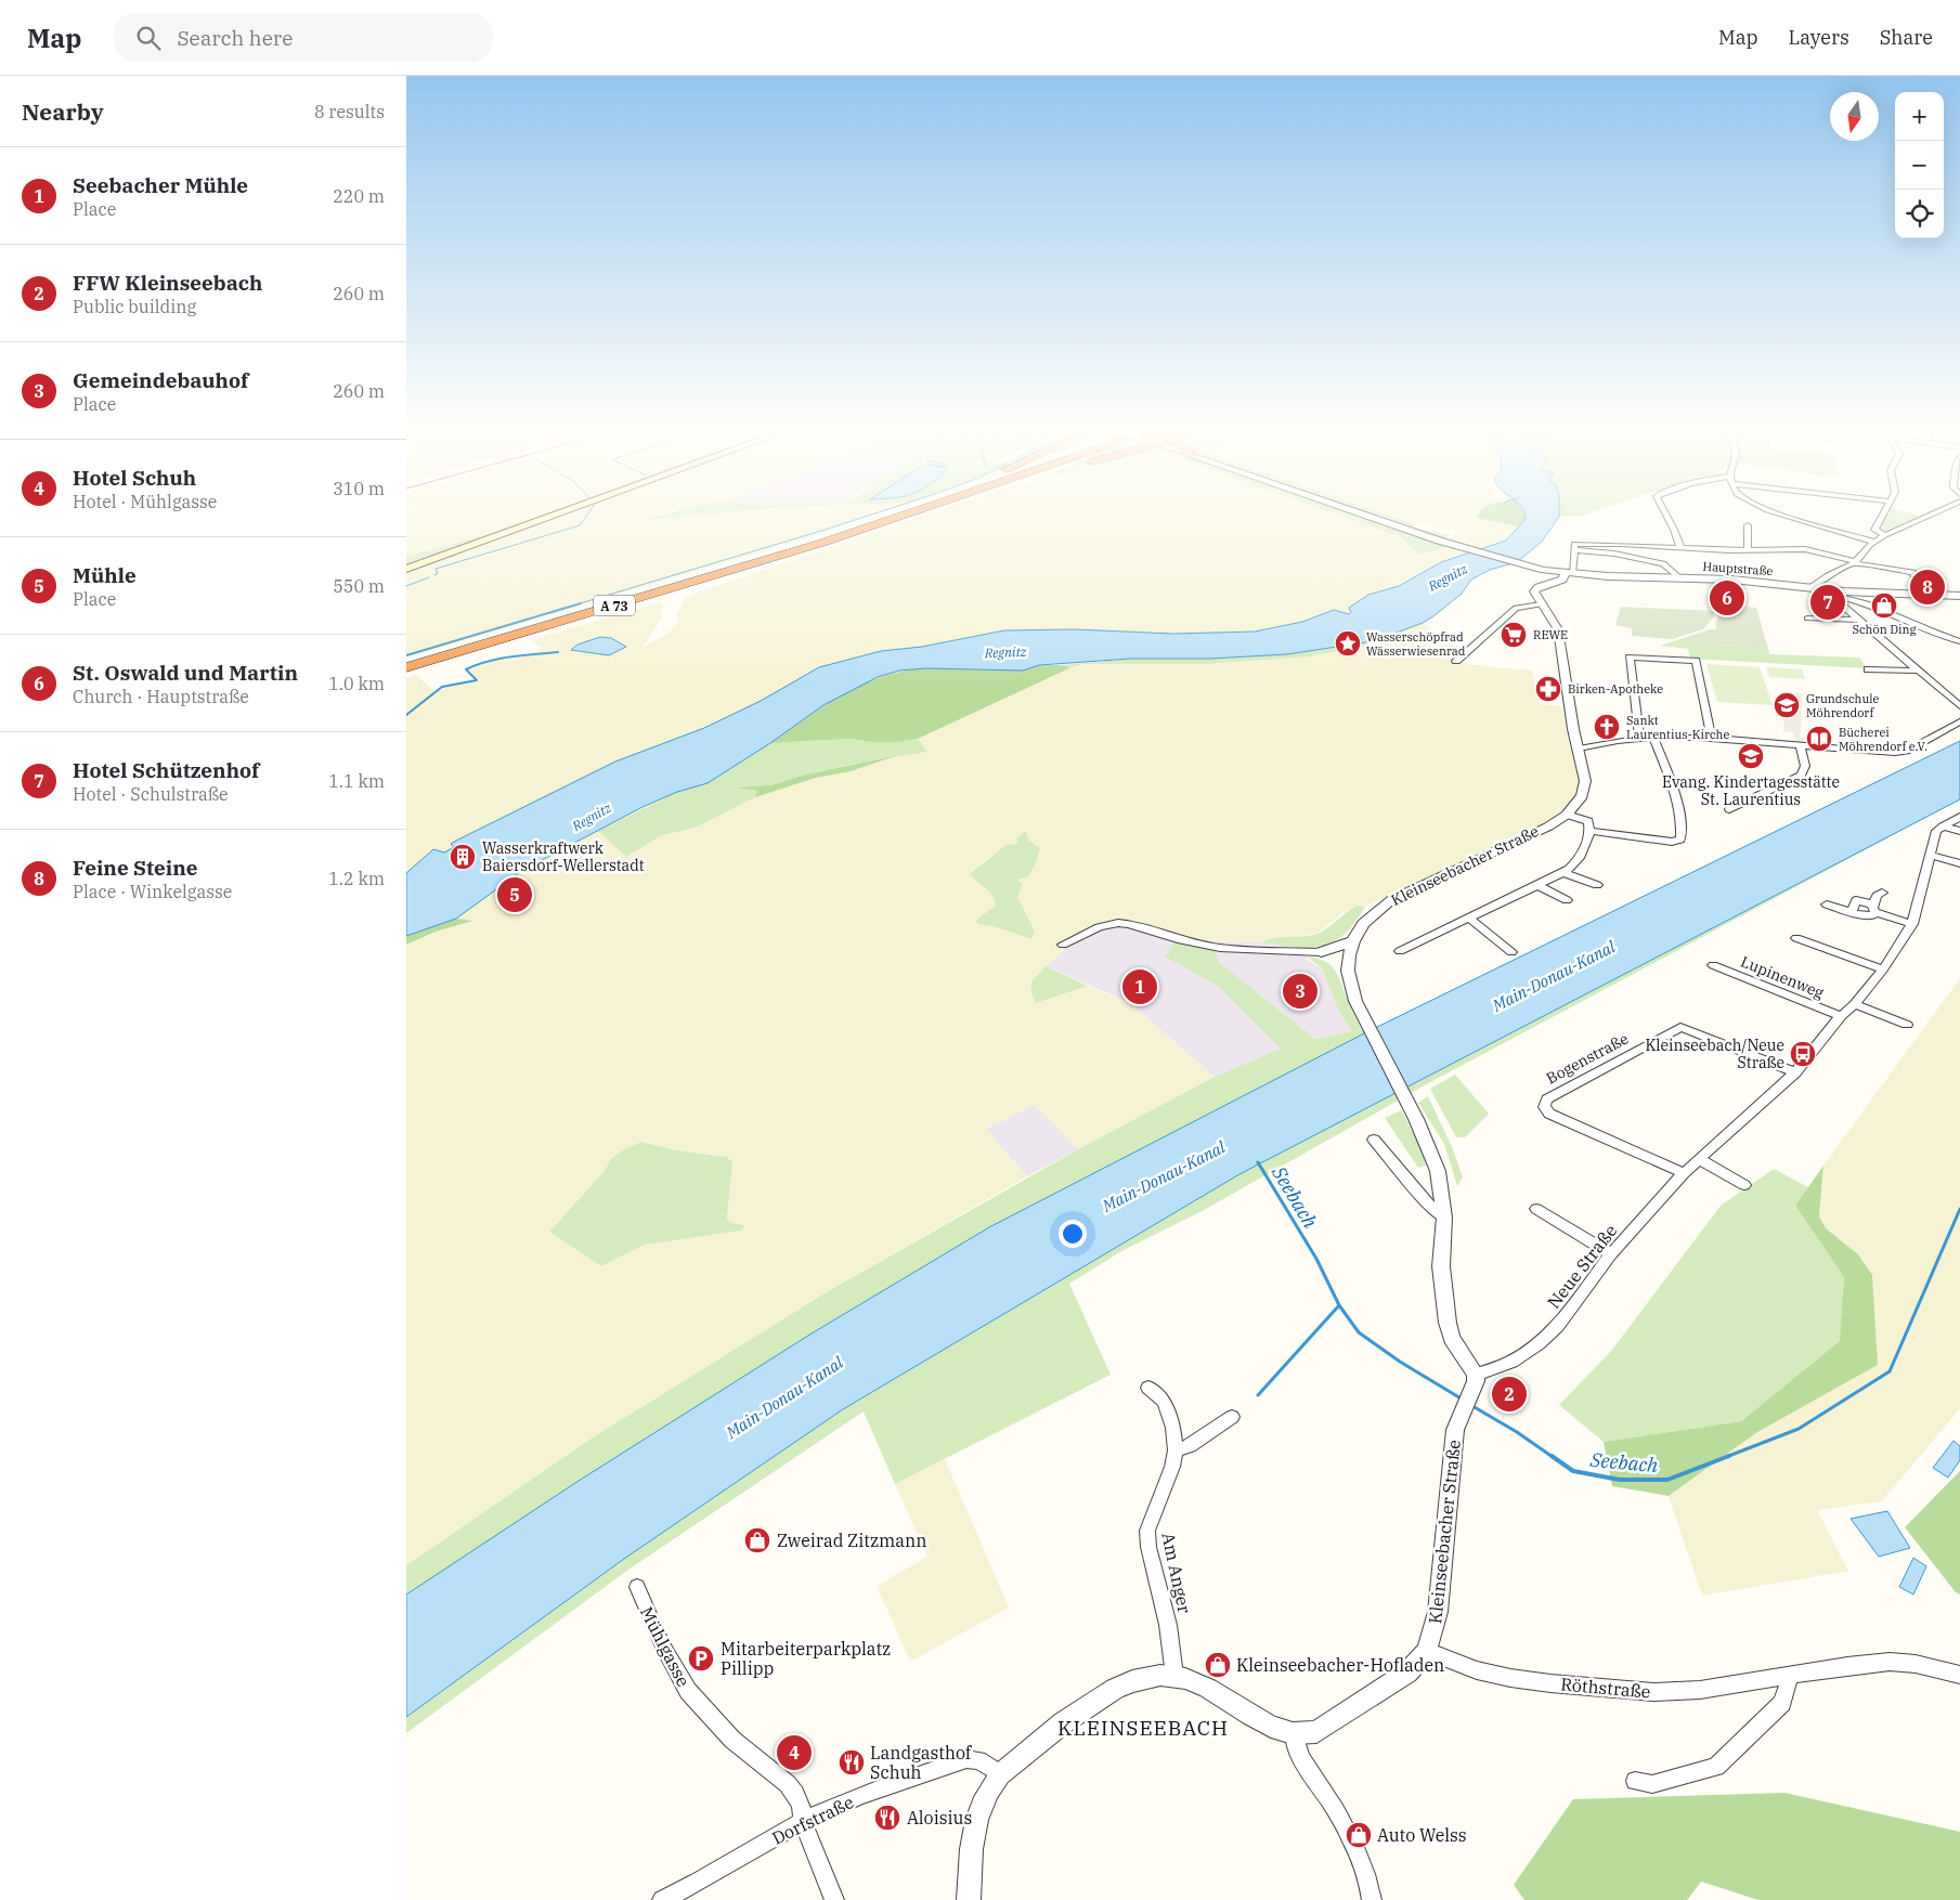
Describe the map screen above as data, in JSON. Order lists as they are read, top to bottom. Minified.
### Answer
{"streets":{"highway":["A 73"],"street":["Hauptstraße","Kleinseebacher Straße","Lupinenweg","Bogenstraße","Neue Straße","Am Anger","Mühlgasse","Röthstraße","Dorfstraße"]},"crossings":[["Kleinseebacher Straße","Neue Straße"],["Kleinseebacher Straße","Am Anger"],["Kleinseebacher Straße","Röthstraße"],["Kleinseebacher Straße","Dorfstraße"],["Lupinenweg","Neue Straße"],["Bogenstraße","Neue Straße"],["Mühlgasse","Dorfstraße"]],"districts":["KLEINSEEBACH"],"water":["Regnitz","Main-Donau-Kanal","Seebach"],"places":{"shop":["Schön Ding","Zweirad Zitzmann","Kleinseebacher-Hofladen","Auto Welss"],"supermarket":["REWE"],"place":["Wasserschöpfrad Wässerwiesenrad"],"pharmacy":["Birken-Apotheke"],"school or university":["Grundschule Möhrendorf","Evang. Kindertagesstätte St. Laurentius"],"church":["Sankt Laurentius-Kirche"],"library":["Bücherei Möhrendorf e.V."],"building":["Wasserkraftwerk Baiersdorf-Wellerstadt"],"bus stop":["Kleinseebach/Neue Straße"],"parking":["Mitarbeiterparkplatz Pillipp"],"restaurant":["Landgasthof Schuh","Aloisius"]},"north":"bottom","page":{"header":"Map","search":"Search here","nav":["Map","Layers","Share"],"heading":["Nearby","8 results"],"map_buttons":["+","−"],"list":[{"mark":"1","name":"Seebacher Mühle","note":"Place","value":"220 m"},{"mark":"2","name":"FFW Kleinseebach","note":"Public building","value":"260 m"},{"mark":"3","name":"Gemeindebauhof","note":"Place","value":"260 m"},{"mark":"4","name":"Hotel Schuh","note":"Hotel · Mühlgasse","value":"310 m"},{"mark":"5","name":"Mühle","note":"Place","value":"550 m"},{"mark":"6","name":"St. Oswald und Martin","note":"Church · Hauptstraße","value":"1.0 km"},{"mark":"7","name":"Hotel Schützenhof","note":"Hotel · Schulstraße","value":"1.1 km"},{"mark":"8","name":"Feine Steine","note":"Place · Winkelgasse","value":"1.2 km"}],"pins":["8","6","7","5","1","3","2","4"]}}
